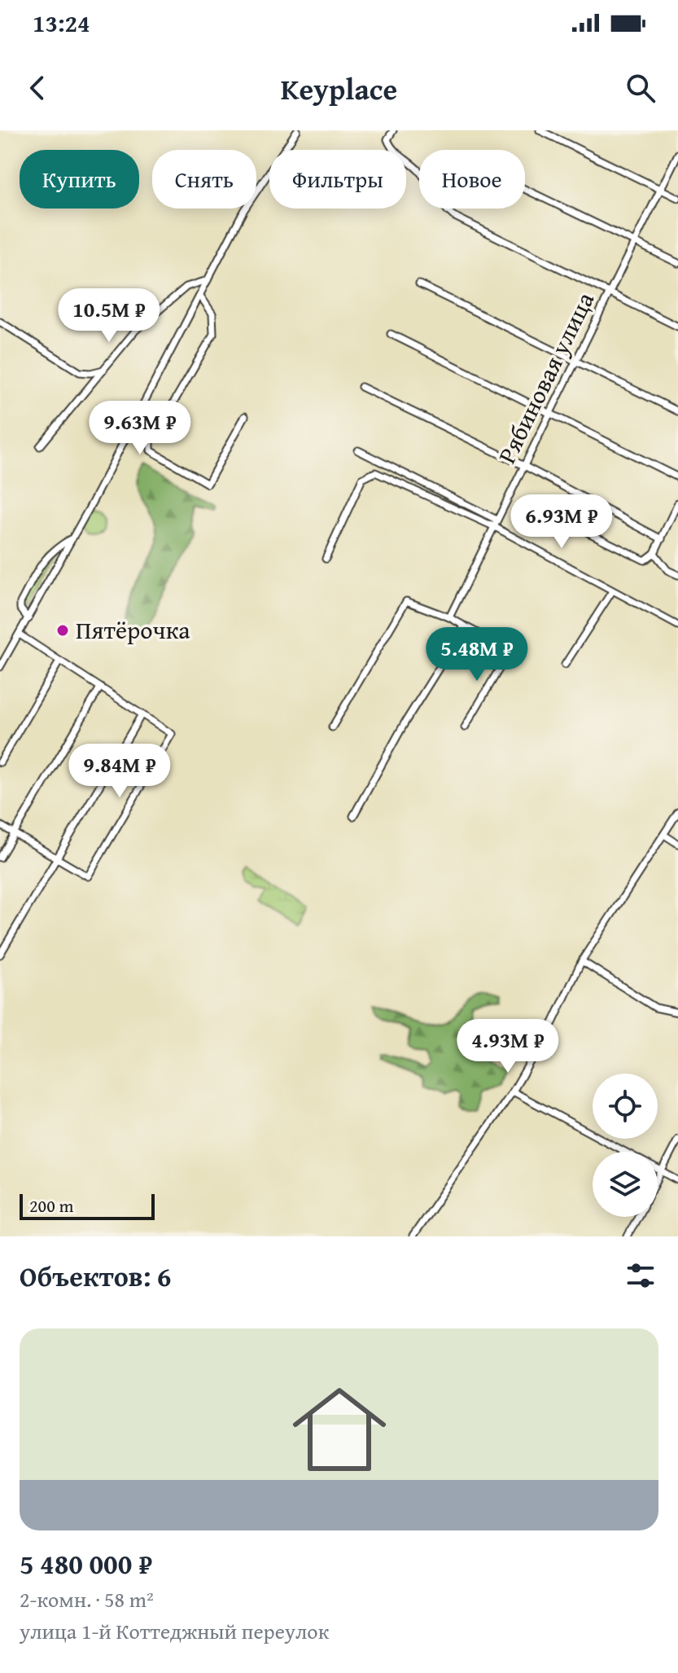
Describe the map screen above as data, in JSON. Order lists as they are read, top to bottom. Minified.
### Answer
{"streets":{"street":["Рябиновая улица"]},"places":["Пятёрочка"],"scale_bar":"200 m","page":{"status":"13:24","header":"Keyplace","chip":["Купить","Снять","Фильтры","Новое"],"price":["10.5M ₽","9.63M ₽","6.93M ₽","5.48M ₽","9.84M ₽","4.93M ₽"],"scale":"200 m","heading":"Объектов: 6","list":[{"name":"5 480 000 ₽","note":"2-комн. · 58 m² · улица 1-й Коттеджный переулок"}]}}
